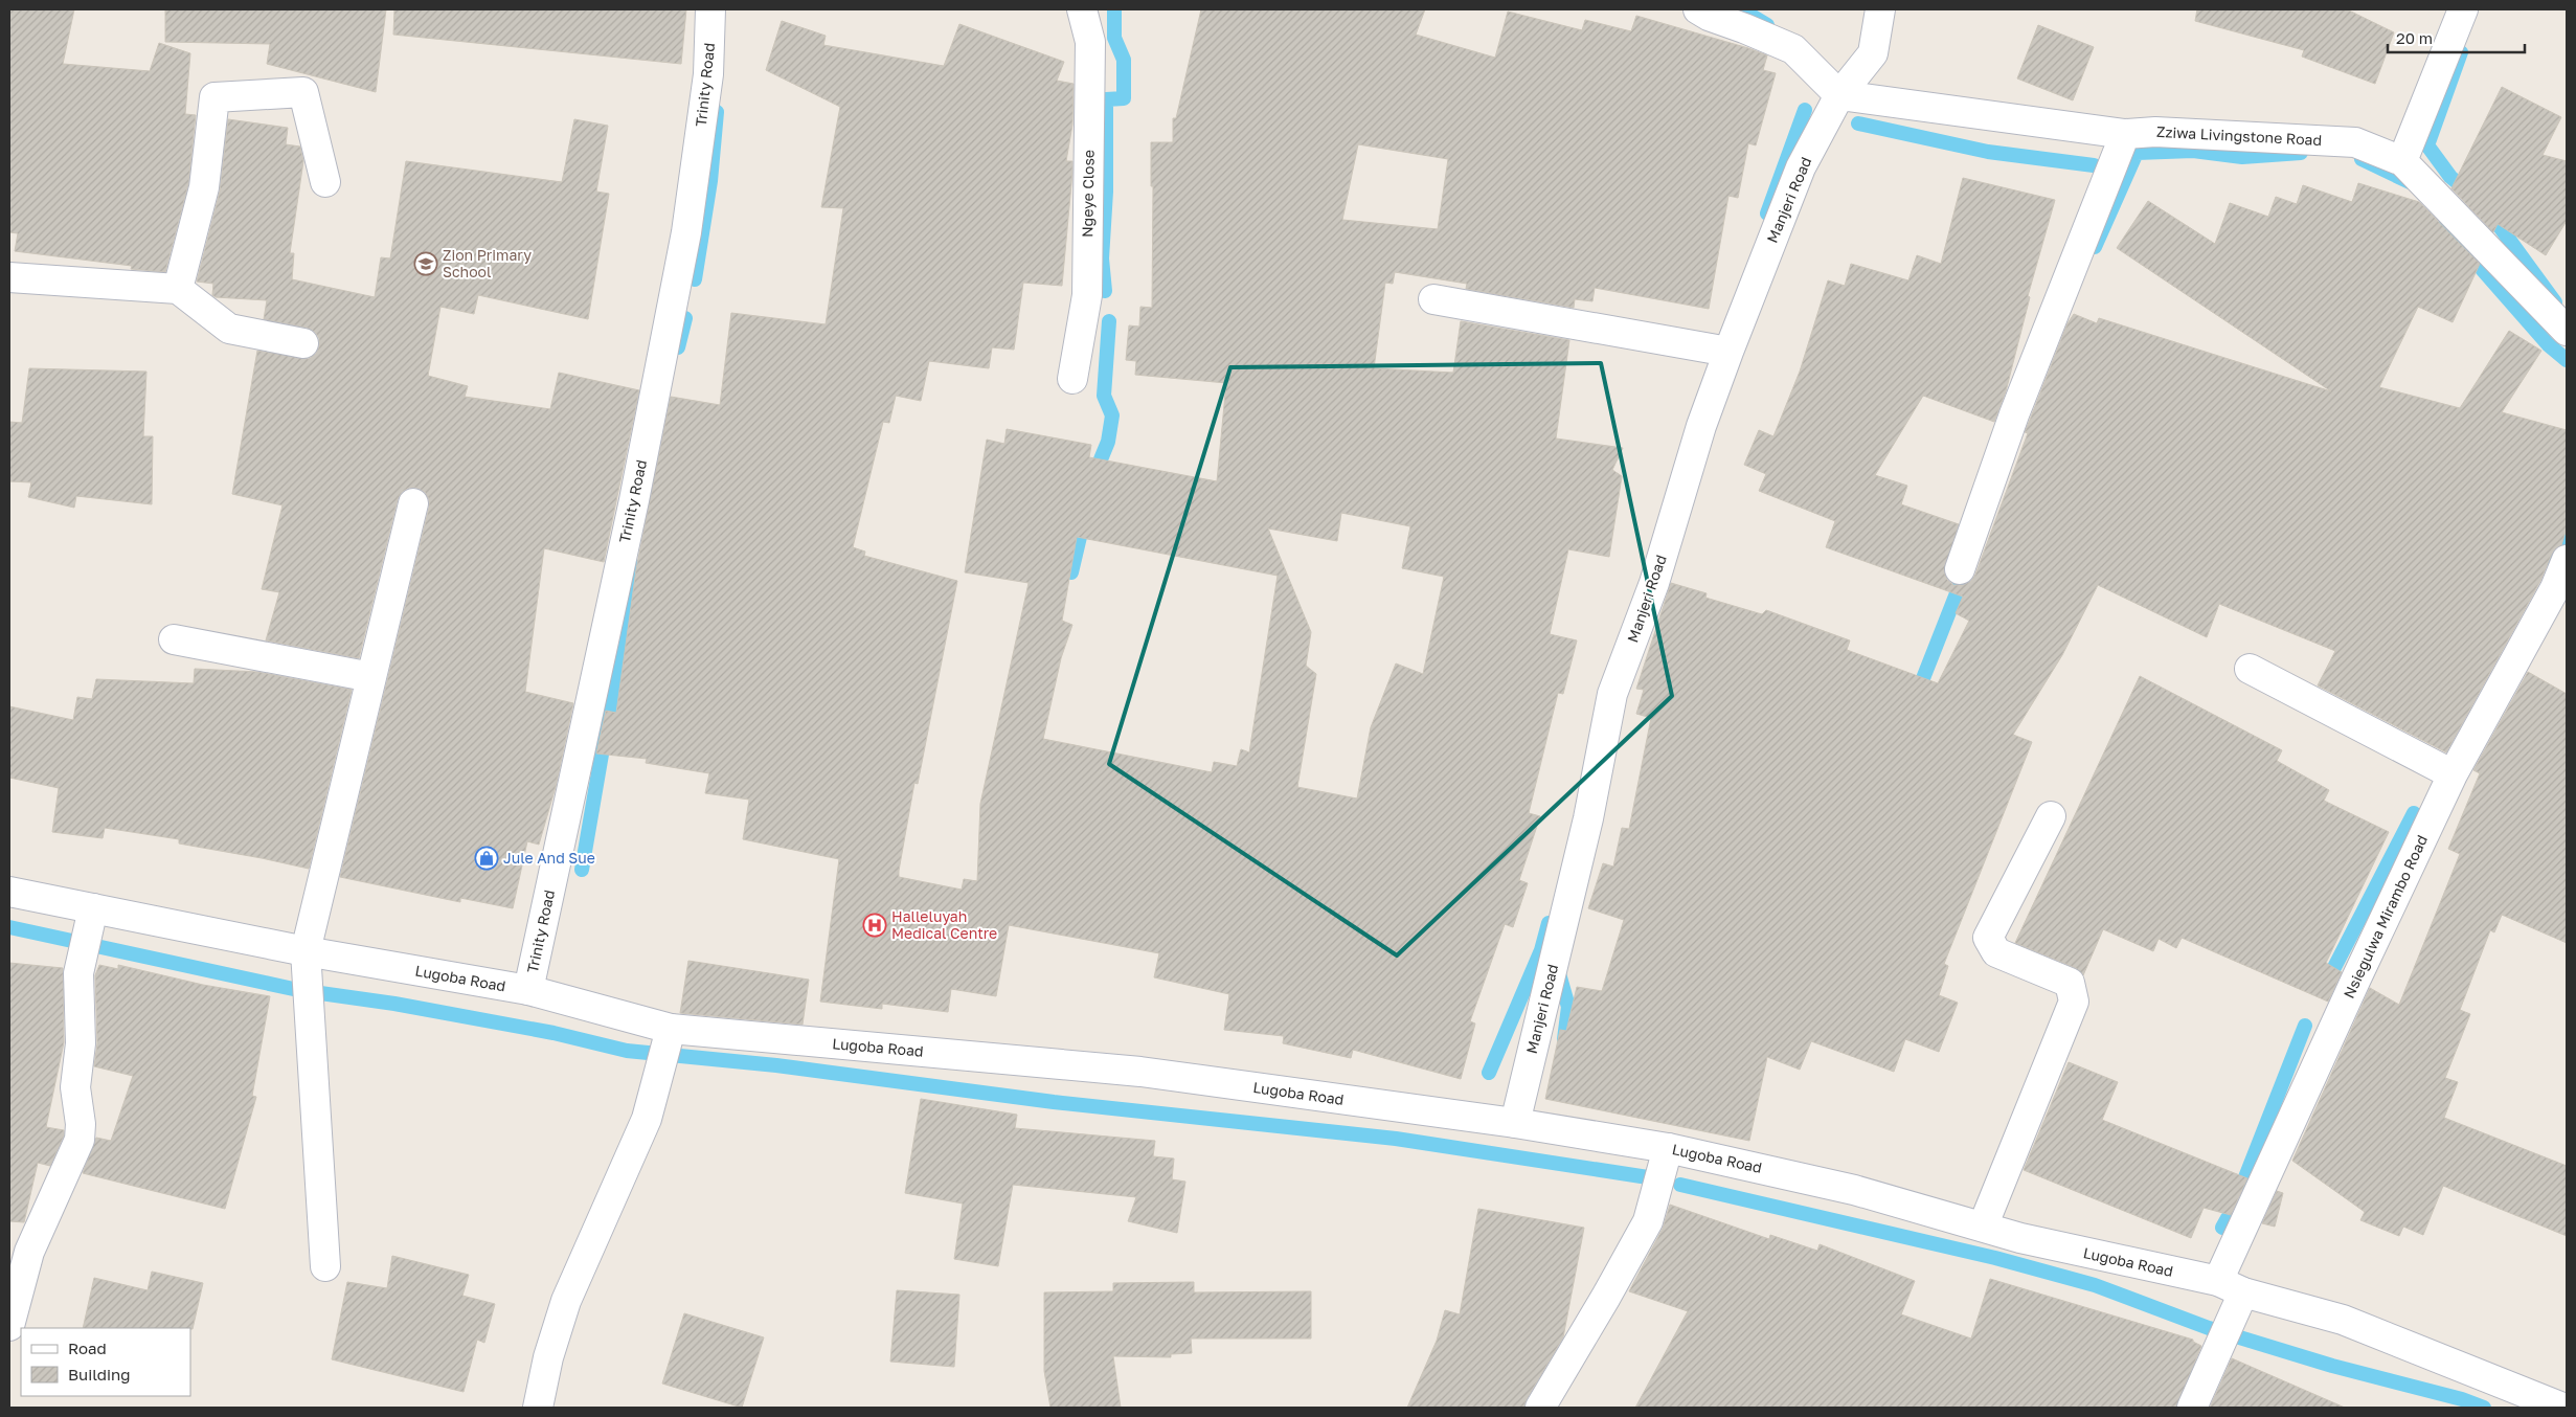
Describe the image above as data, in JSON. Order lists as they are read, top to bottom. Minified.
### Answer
{"streets":{"street":["Trinity Road","Zziwa Livingstone Road","Ngeye Close","Manjeri Road","Nsiegulwa Mirambo Road","Lugoba Road"]},"crossings":[["Trinity Road","Lugoba Road"],["Zziwa Livingstone Road","Manjeri Road"],["Manjeri Road","Lugoba Road"],["Nsiegulwa Mirambo Road","Lugoba Road"]],"places":{"school or university":["Zion Primary School"],"shop":["Jule And Sue"],"hospital":["Halleluyah Medical Centre"]},"legend":["Road","Building"],"scale_bar":"20 m"}
